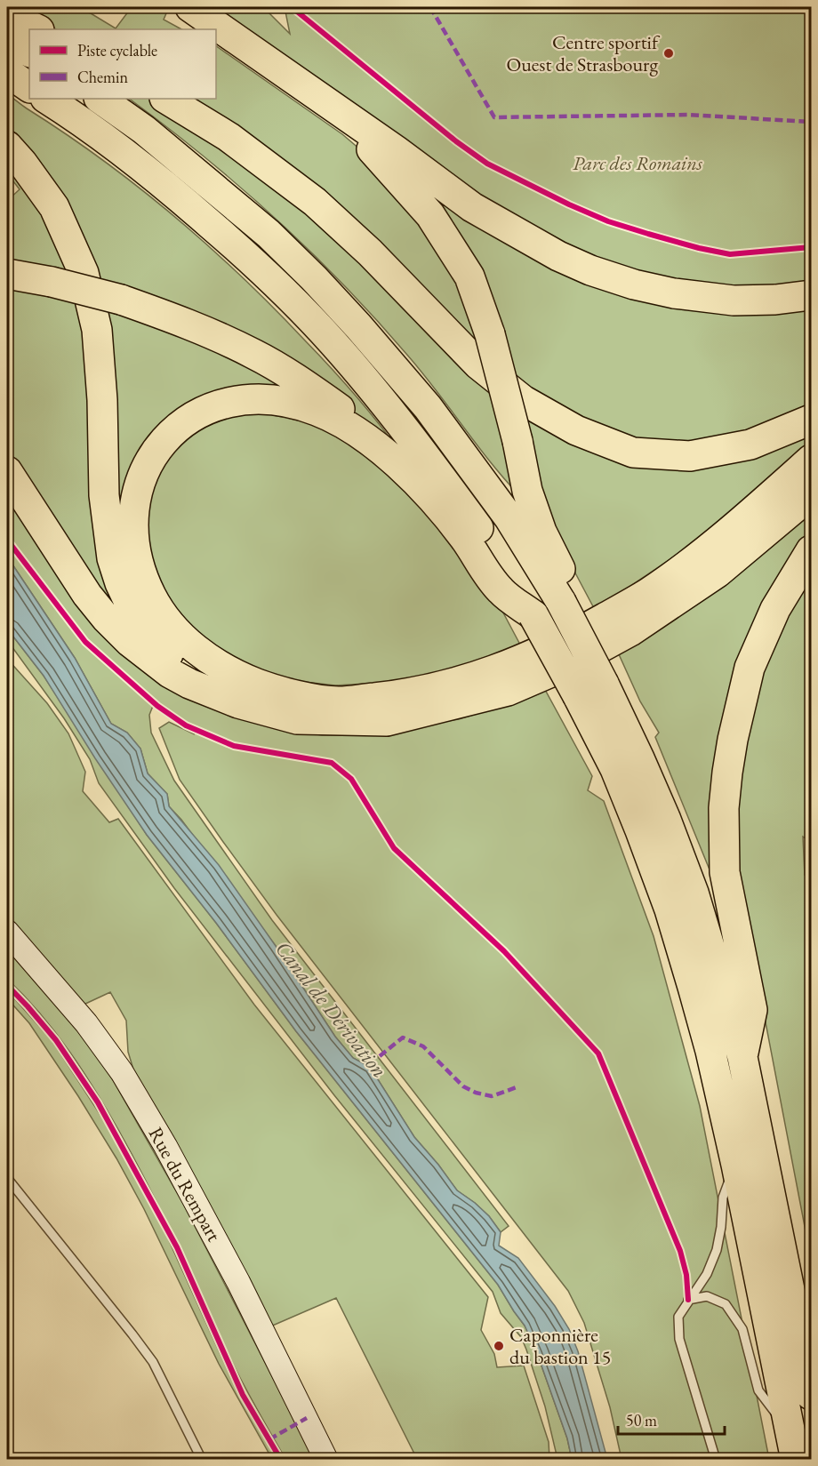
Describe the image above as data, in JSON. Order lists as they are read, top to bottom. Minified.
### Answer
{"streets":{"street":["Rue du Rempart"]},"water":["Canal de Dérivation"],"parks":["Parc des Romains"],"places":["Centre sportif Ouest de Strasbourg","Caponnière du bastion 15"],"legend":["Piste cyclable","Chemin"],"scale_bar":"50 m"}
